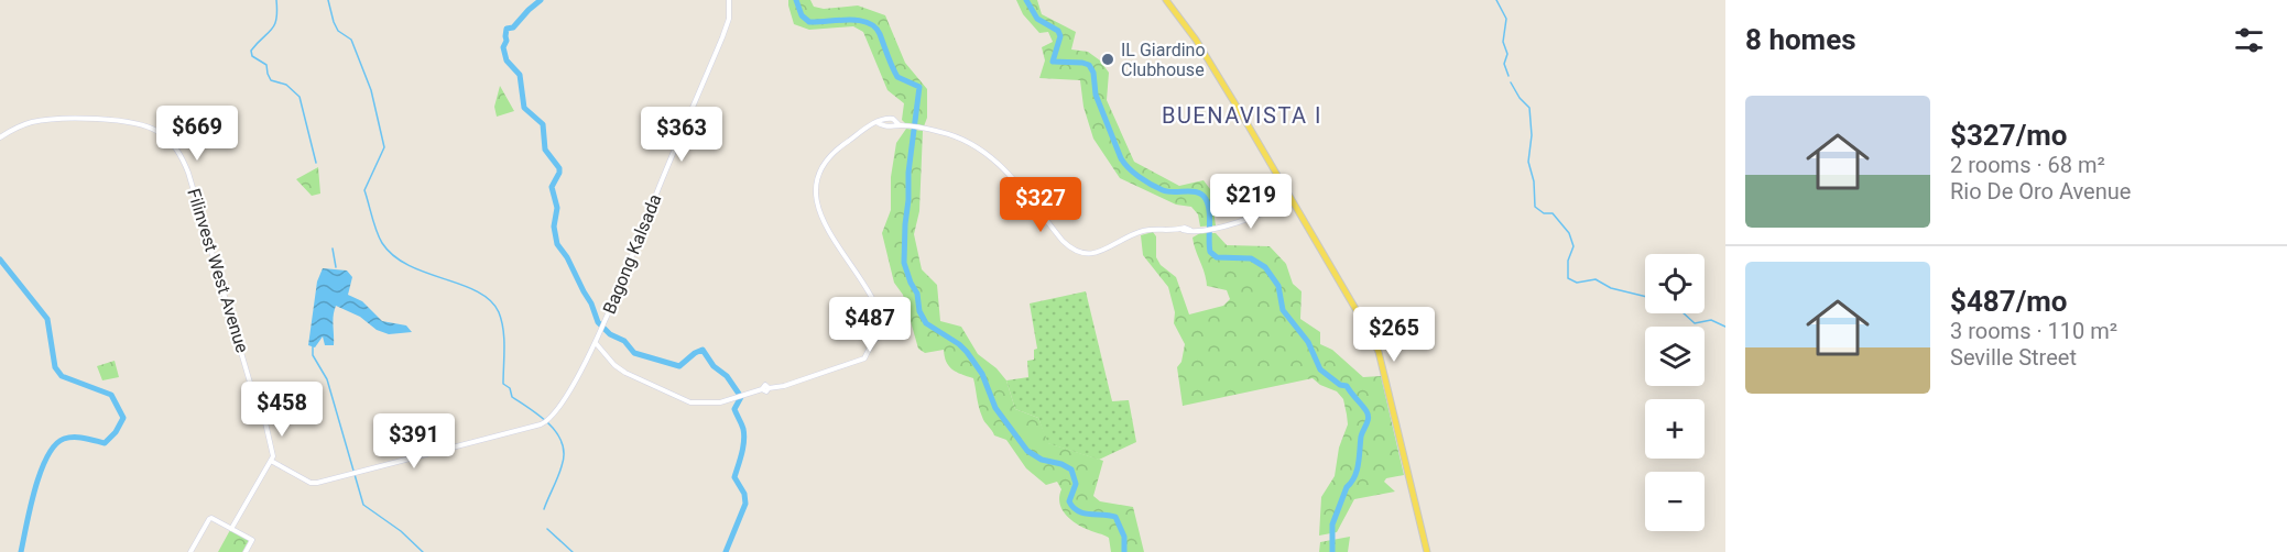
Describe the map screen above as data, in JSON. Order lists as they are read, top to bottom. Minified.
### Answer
{"streets":{"street":["Bagong Kalsada","Filinvest West Avenue"]},"crossings":[["Bagong Kalsada","Filinvest West Avenue"]],"districts":["BUENAVISTA I"],"places":["IL Giardino Clubhouse"],"page":{"heading":"8 homes","list":[{"name":"$327/mo","note":"2 rooms · 68 m² · Rio De Oro Avenue"},{"name":"$487/mo","note":"3 rooms · 110 m² · Seville Street"}],"price":["$669","$363","$219","$327","$487","$265","$458","$391"],"map_buttons":["+","−"]}}
